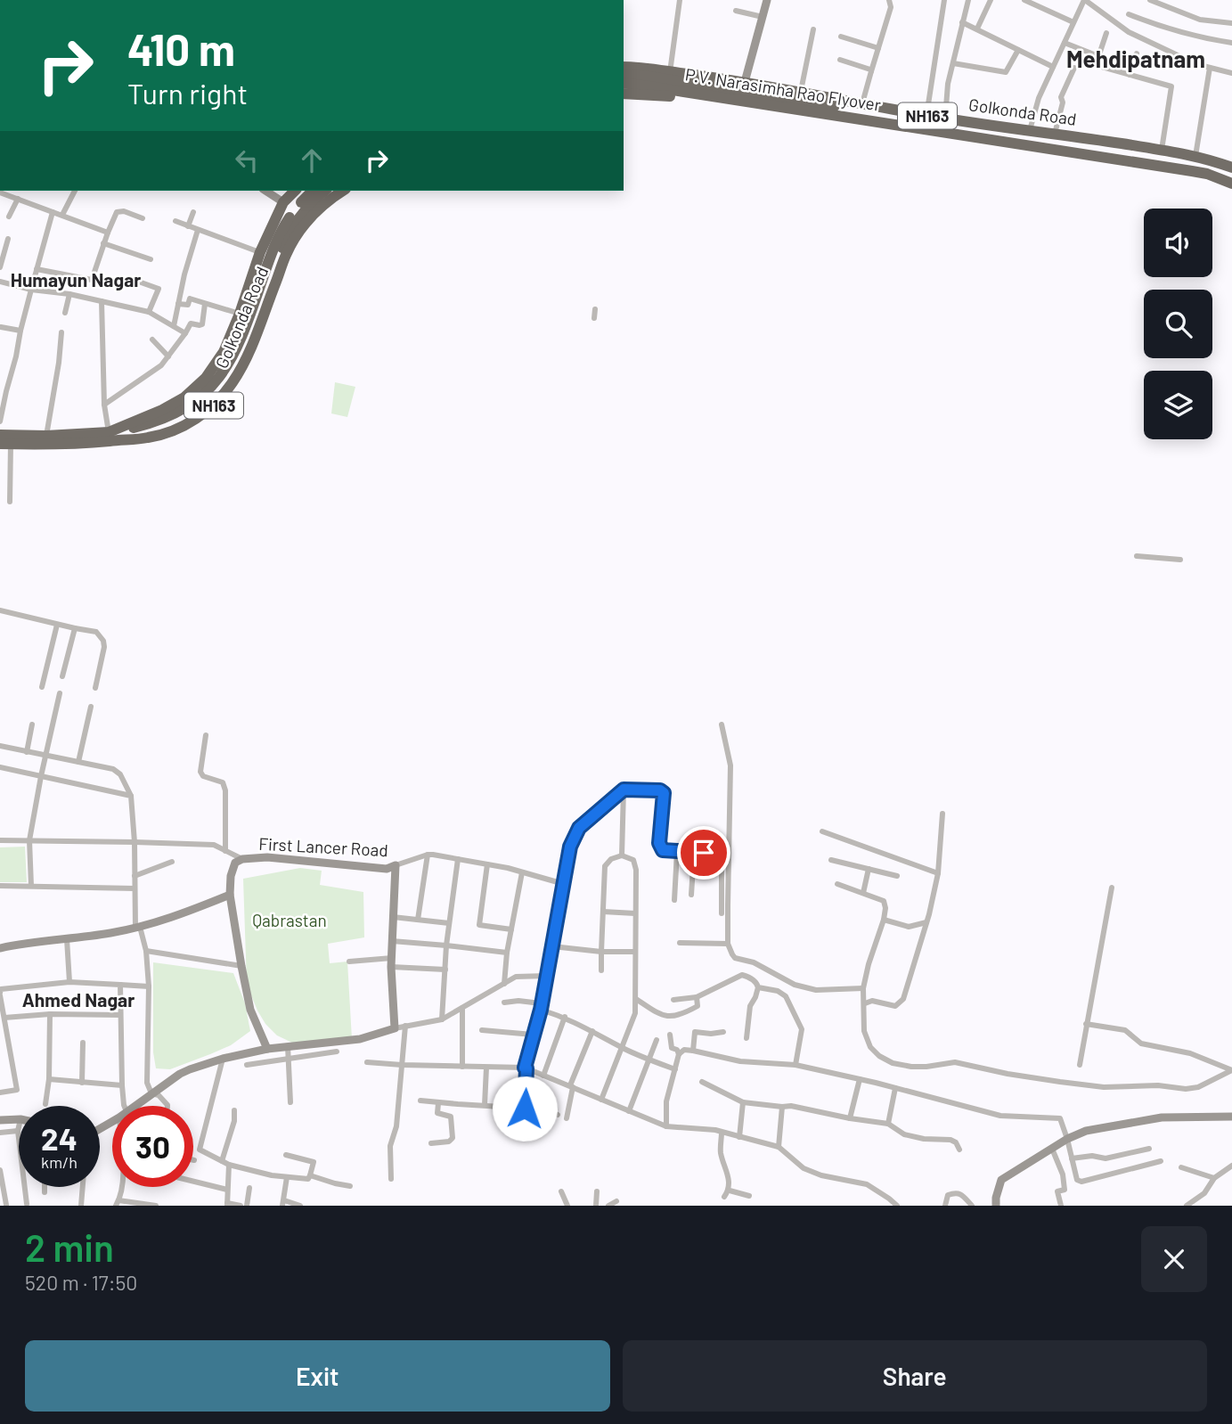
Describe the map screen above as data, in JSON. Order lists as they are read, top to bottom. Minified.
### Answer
{"streets":{"highway":["P.V. Narasimha Rao Flyover","Golkonda Road","NH163"],"street":["First Lancer Road"]},"districts":["Mehdipatnam","Humayun Nagar","Ahmed Nagar"],"parks":["Qabrastan"],"page":{"turn":["410 m","Turn right"],"speed":"24 km/h","limit":"30","heading":["2 min","520 m · 17:50"],"buttons":["Exit","Share"]}}
